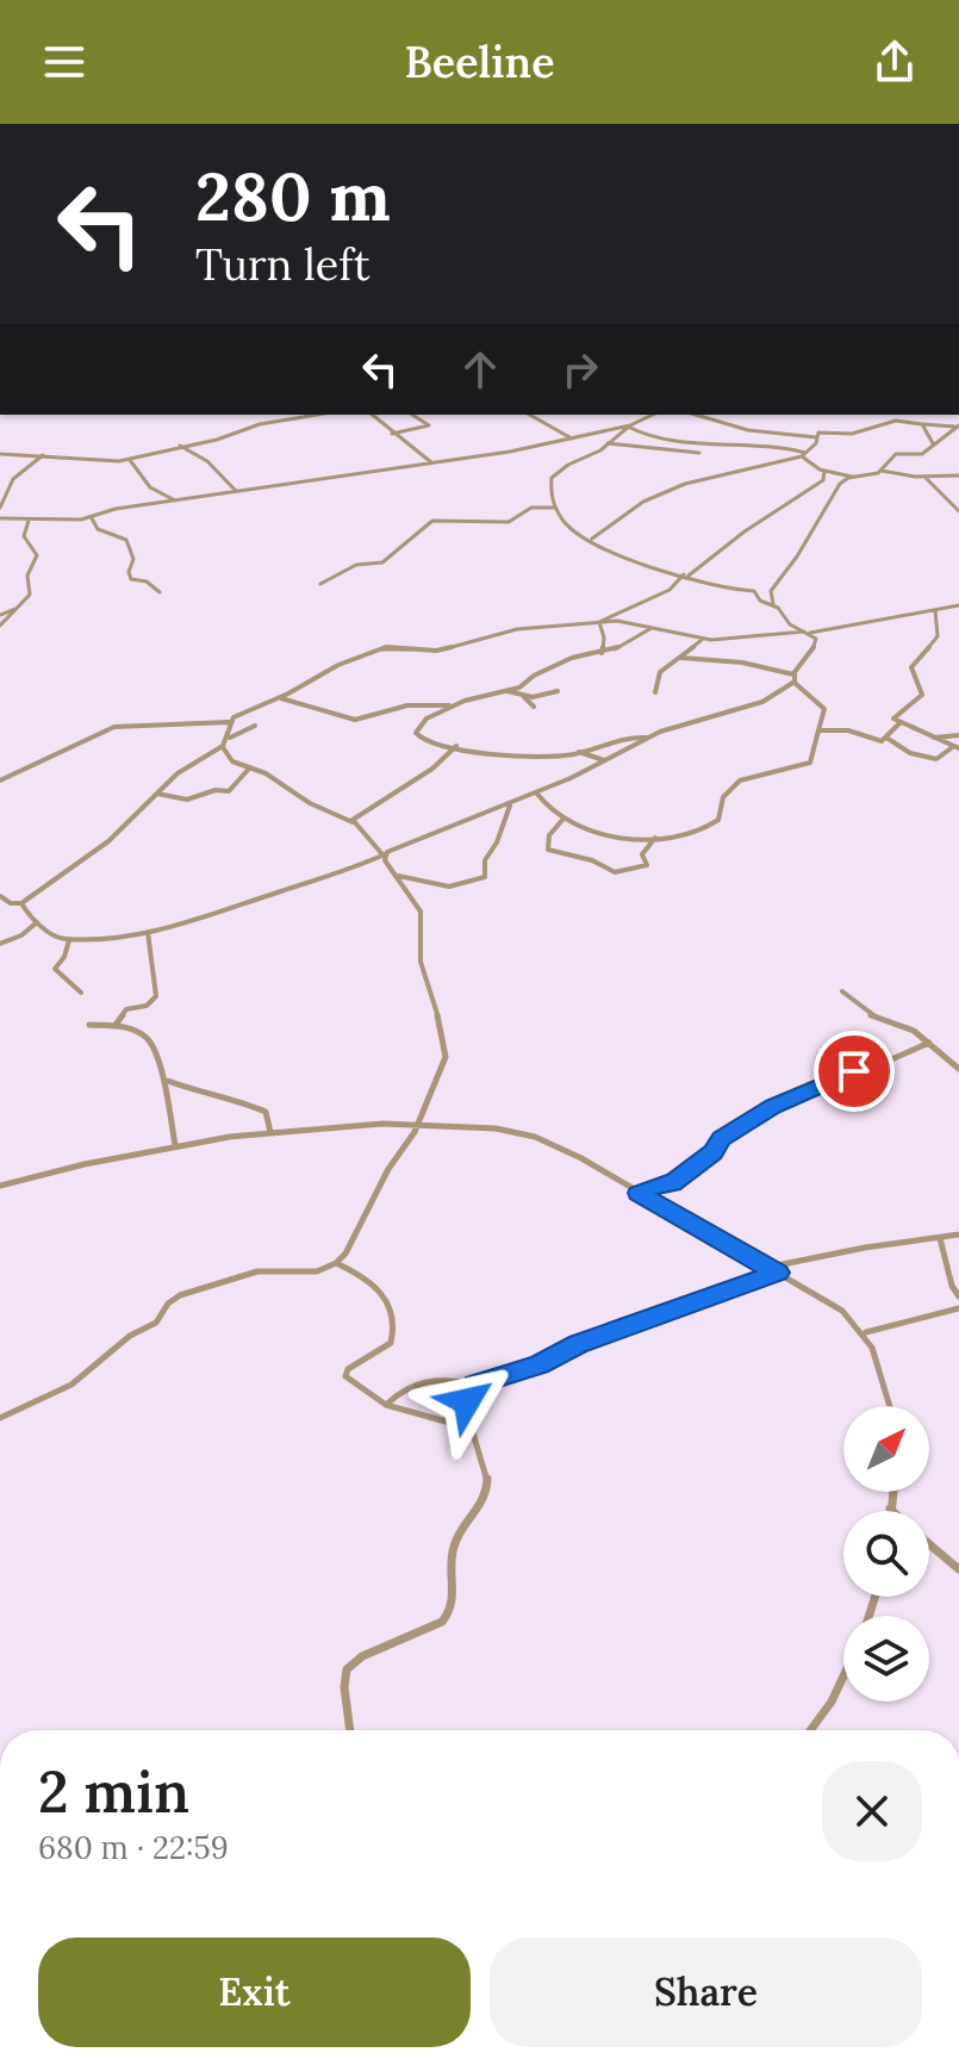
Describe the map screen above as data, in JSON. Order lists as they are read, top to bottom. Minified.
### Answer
{"north":"top right","page":{"header":"Beeline","turn":["280 m","Turn left"],"heading":["2 min","680 m · 22:59"],"buttons":["Exit","Share"]}}
